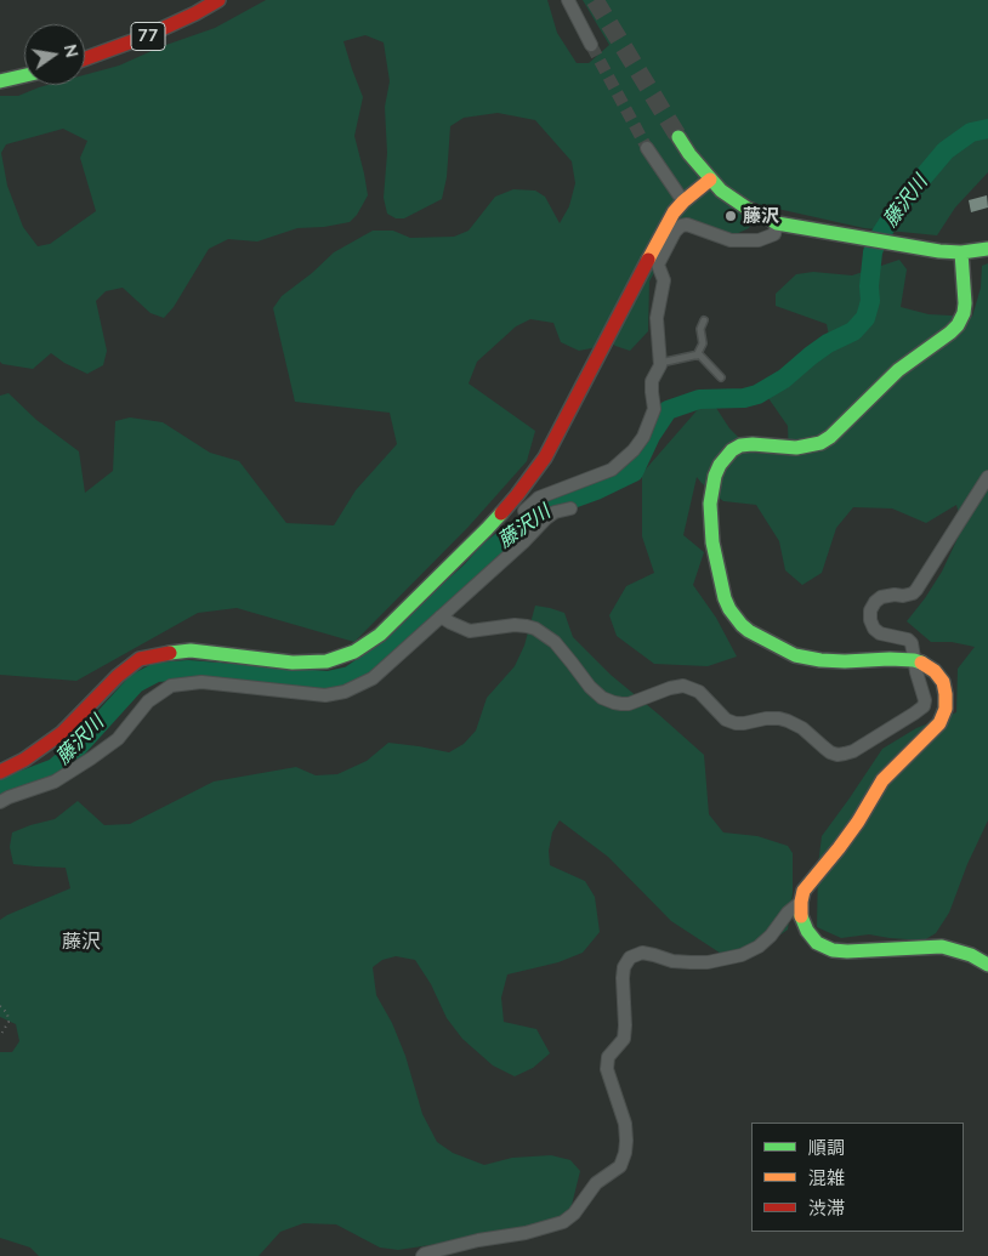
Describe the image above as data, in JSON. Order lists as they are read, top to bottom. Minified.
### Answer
{"streets":{"street":["77"]},"districts":["藤沢"],"water":["藤沢川"],"places":["藤沢"],"legend":["順調","混雑","渋滞"],"north":"right"}
